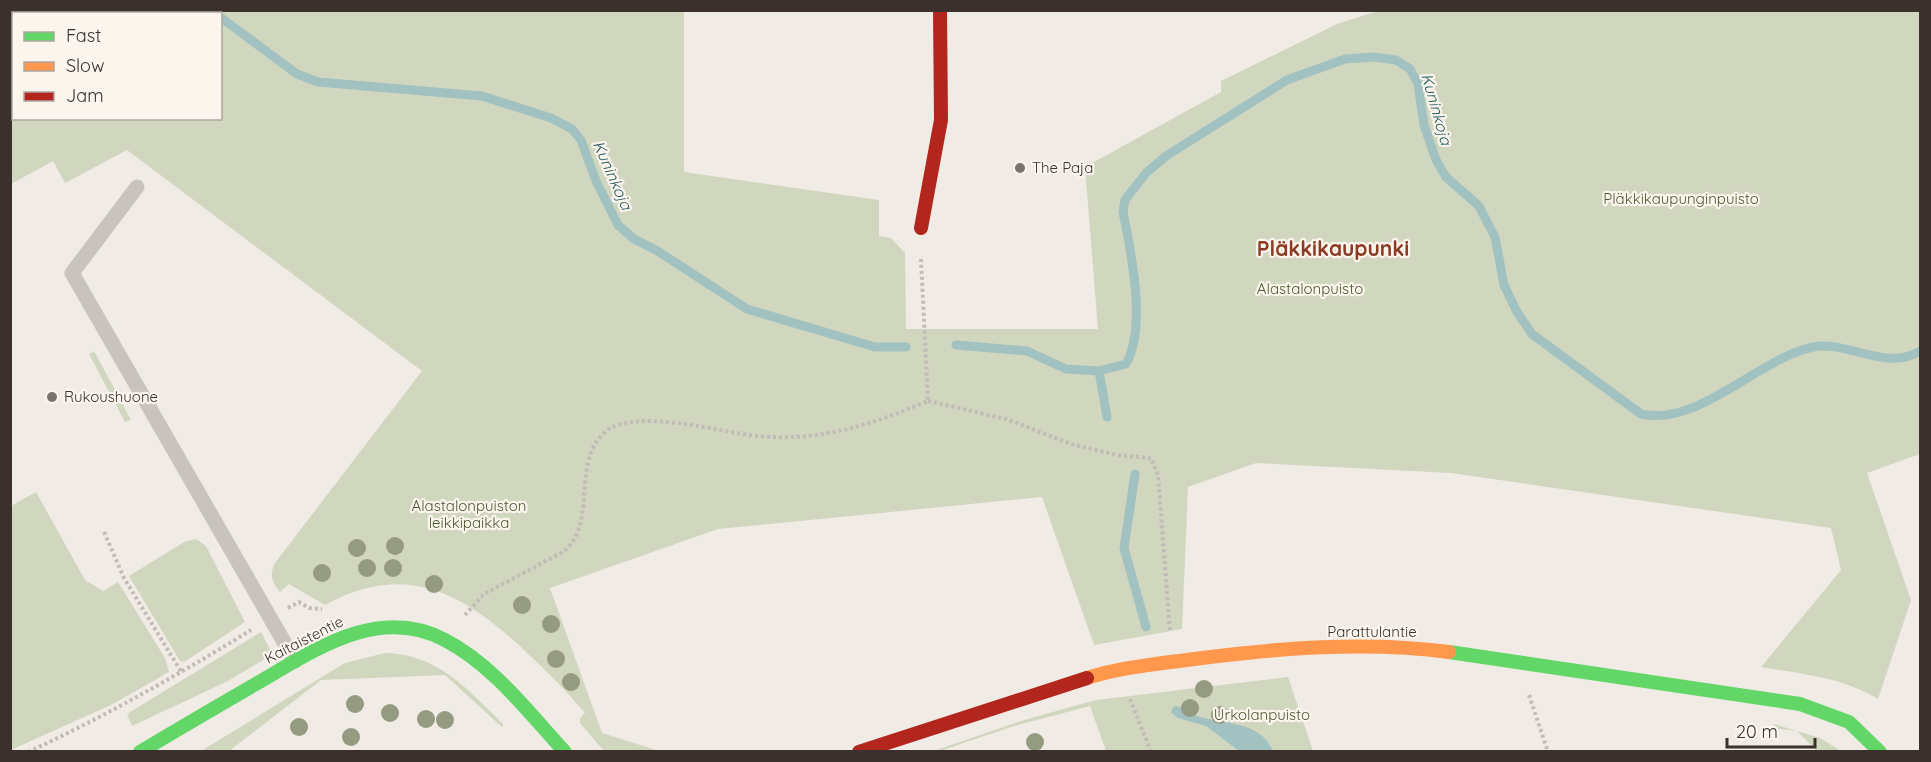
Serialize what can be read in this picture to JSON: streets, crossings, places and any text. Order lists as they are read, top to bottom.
{
  "streets": {
    "street": ["Parattulantie", "Kaitaistentie"]
  },
  "districts": ["Pläkkikaupunki"],
  "water": ["Kuninkoja"],
  "parks": [
    "Pläkkikaupunginpuisto",
    "Alastalonpuisto",
    "Alastalonpuiston leikkipaikka",
    "Urkolanpuisto"
  ],
  "places": ["The Paja", "Rukoushuone"],
  "legend": ["Fast", "Slow", "Jam"],
  "scale_bar": "20 m"
}
